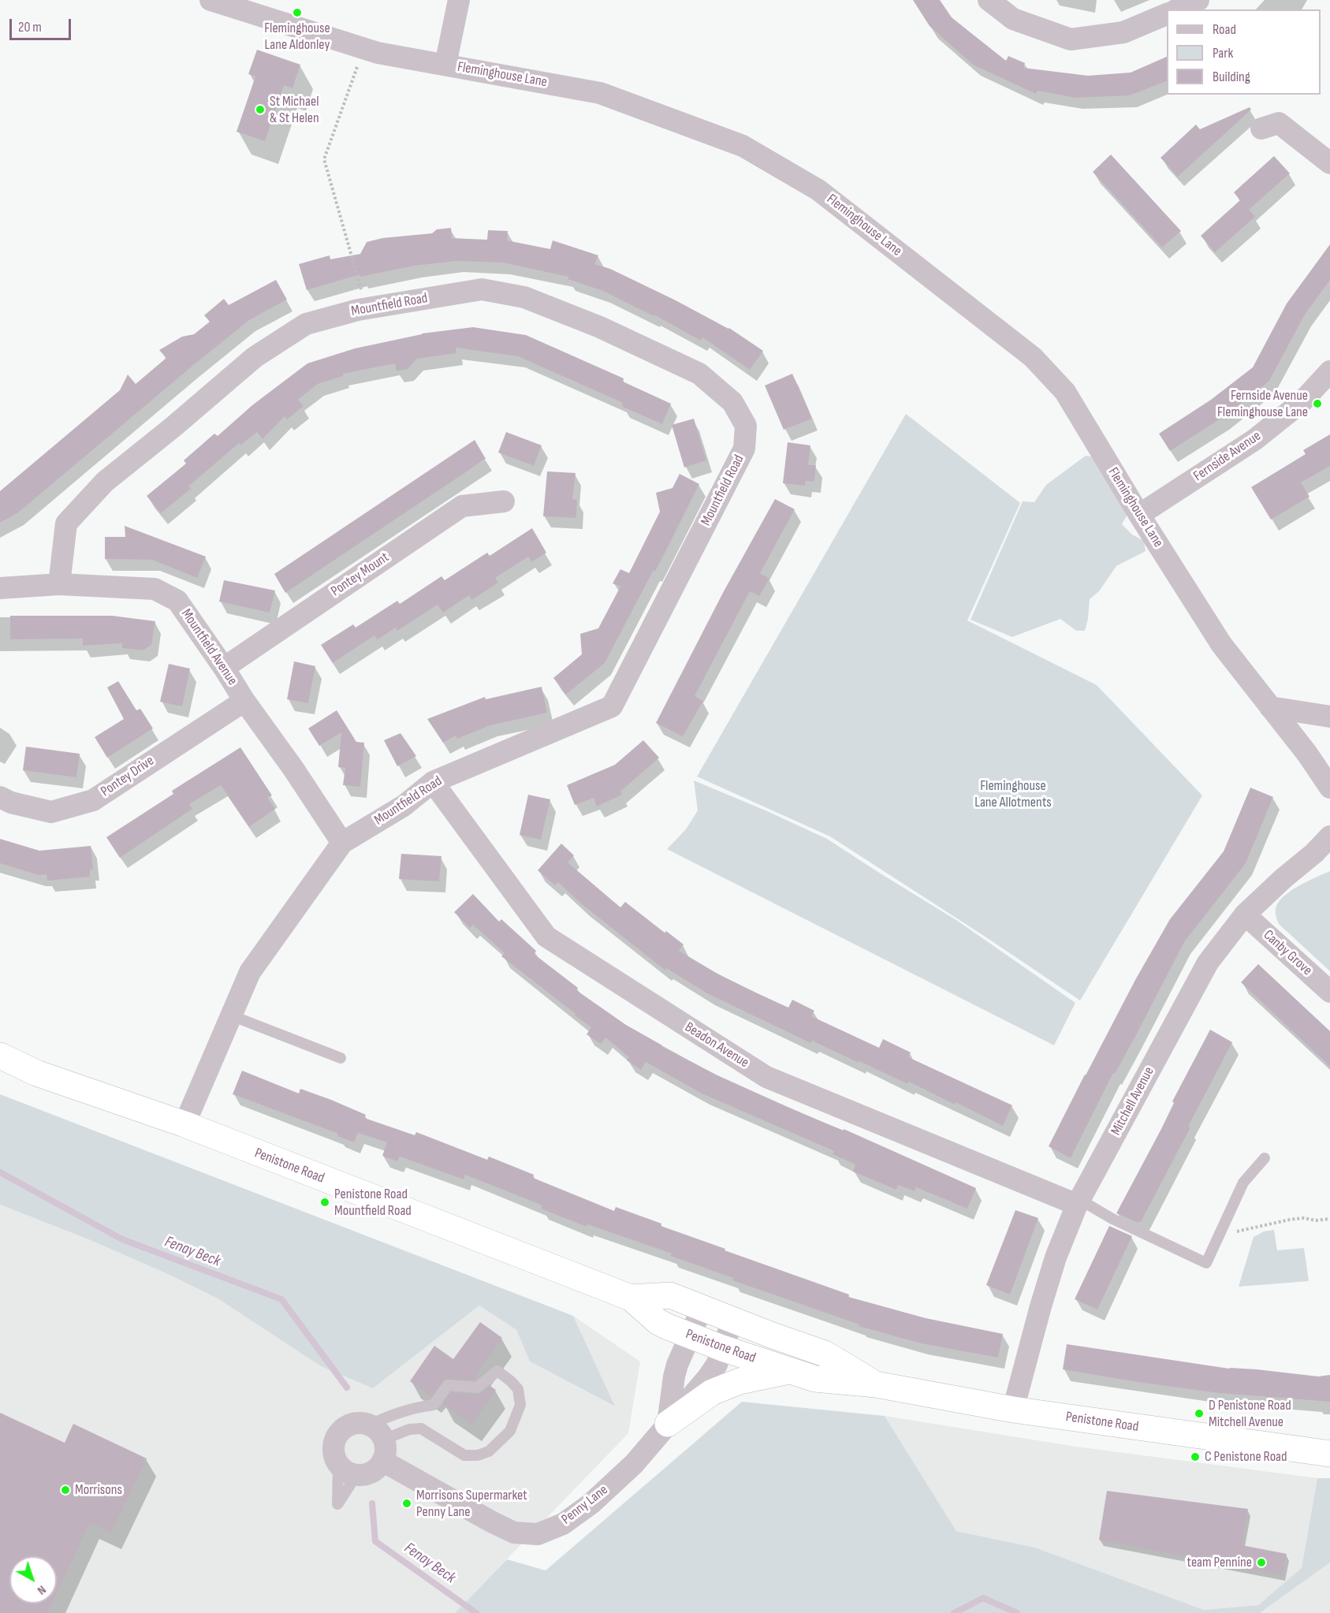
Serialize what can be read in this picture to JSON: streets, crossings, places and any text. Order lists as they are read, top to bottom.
{
  "streets": {
    "highway": ["Penistone Road"],
    "street": [
      "Fleminghouse Lane",
      "Mountfield Road",
      "Fernside Avenue",
      "Pontey Mount",
      "Mountfield Avenue",
      "Pontey Drive",
      "Canby Grove",
      "Beadon Avenue",
      "Mitchell Avenue",
      "Penny Lane"
    ]
  },
  "crossings": [
    ["Fleminghouse Lane", "Fernside Avenue"],
    ["Mountfield Road", "Mountfield Avenue"],
    ["Mountfield Road", "Beadon Avenue"],
    ["Mountfield Road", "Penistone Road"],
    ["Pontey Mount", "Mountfield Avenue"],
    ["Mountfield Avenue", "Pontey Drive"],
    ["Canby Grove", "Mitchell Avenue"],
    ["Beadon Avenue", "Mitchell Avenue"],
    ["Mitchell Avenue", "Penistone Road"],
    ["Penistone Road", "Penny Lane"]
  ],
  "water": ["Fenay Beck"],
  "parks": ["Fleminghouse Lane Allotments"],
  "places": [
    "Fleminghouse Lane Aldonley",
    "St Michael & St Helen",
    "Fernside Avenue Fleminghouse Lane",
    "Penistone Road Mountfield Road",
    "D Penistone Road Mitchell Avenue",
    "C Penistone Road",
    "Morrisons",
    "Morrisons Supermarket Penny Lane",
    "team Pennine"
  ],
  "legend": ["Road", "Park", "Building"],
  "scale_bar": "20 m",
  "north": "bottom right"
}
